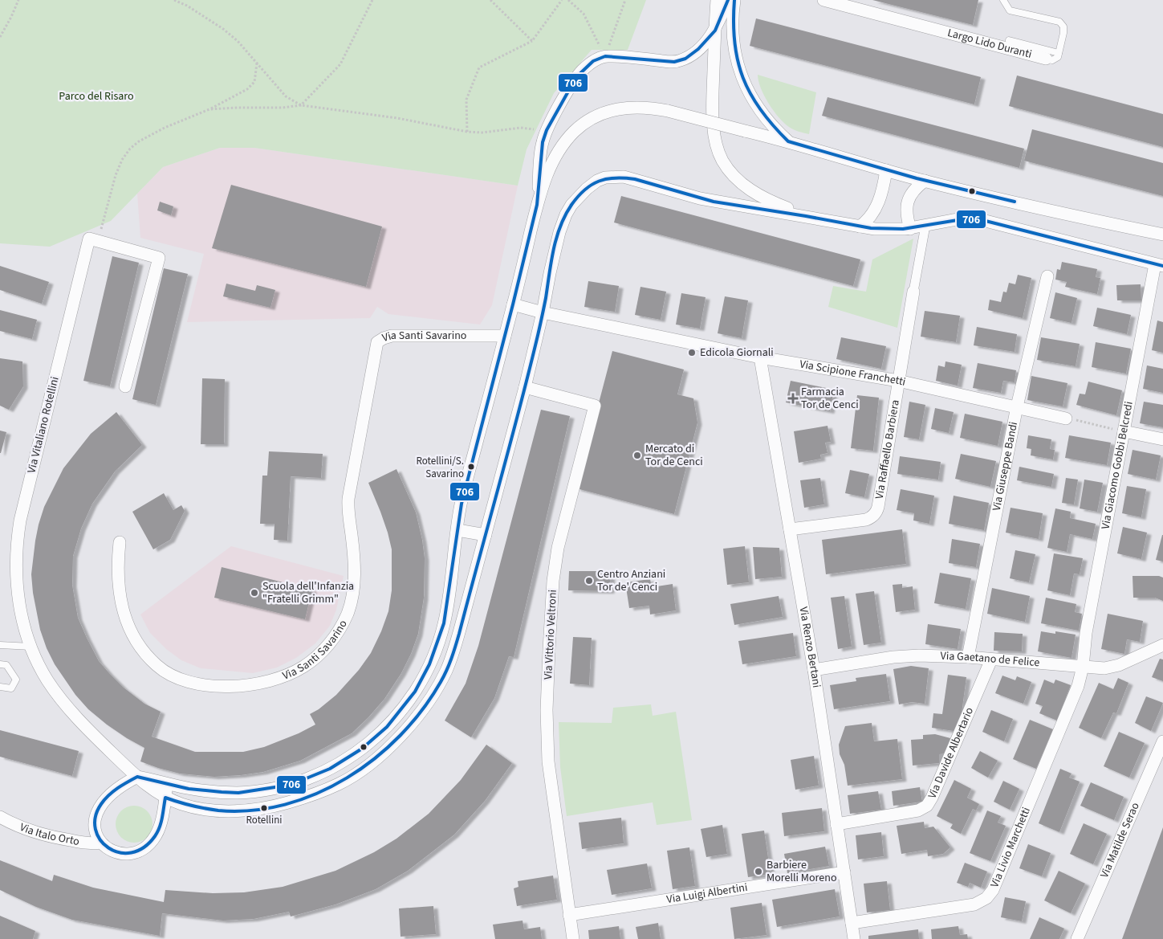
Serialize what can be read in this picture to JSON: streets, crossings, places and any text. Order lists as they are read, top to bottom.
{
  "streets": {
    "street": [
      "Largo Lido Duranti",
      "Via Santi Savarino",
      "Via Scipione Franchetti",
      "Via Vitaliano Rotellini",
      "Via Raffaello Barbiera",
      "Via Giuseppe Bandi",
      "Via Giacomo Gobbi Belcredi",
      "Via Vittorio Veltroni",
      "Via Renzo Bertani",
      "Via Gaetano de Felice",
      "Via Davide Albertario",
      "Via Italo Orto",
      "Via Matilde Serao",
      "Via Livio Marchetti",
      "Via Luigi Albertini"
    ]
  },
  "crossings": [
    ["Via Scipione Franchetti", "Via Vitaliano Rotellini"],
    ["Via Scipione Franchetti", "Via Raffaello Barbiera"],
    ["Via Scipione Franchetti", "Via Giuseppe Bandi"],
    ["Via Scipione Franchetti", "Via Renzo Bertani"],
    ["Via Vitaliano Rotellini", "Via Vittorio Veltroni"],
    ["Via Vitaliano Rotellini", "Via Italo Orto"],
    ["Via Raffaello Barbiera", "Via Renzo Bertani"],
    ["Via Giuseppe Bandi", "Via Gaetano de Felice"],
    ["Via Giacomo Gobbi Belcredi", "Via Gaetano de Felice"],
    ["Via Giacomo Gobbi Belcredi", "Via Livio Marchetti"],
    ["Via Vittorio Veltroni", "Via Luigi Albertini"],
    ["Via Renzo Bertani", "Via Gaetano de Felice"],
    ["Via Renzo Bertani", "Via Davide Albertario"],
    ["Via Renzo Bertani", "Via Livio Marchetti"],
    ["Via Renzo Bertani", "Via Luigi Albertini"],
    ["Via Gaetano de Felice", "Via Davide Albertario"],
    ["Via Gaetano de Felice", "Via Livio Marchetti"]
  ],
  "parks": ["Parco del Risaro"],
  "places": {
    "other": [
      "Edicola Giornali",
      "Mercato di Tor de Cenci",
      "Rotellini/S. Savarino",
      "Centro Anziani Tor de' Cenci",
      "Scuola dell'Infanzia \"Fratelli Grimm\"",
      "Rotellini",
      "Barbiere Morelli Moreno"
    ],
    "health": ["Farmacia Tor de Cenci"]
  },
  "lines": ["transit line 706"]
}
